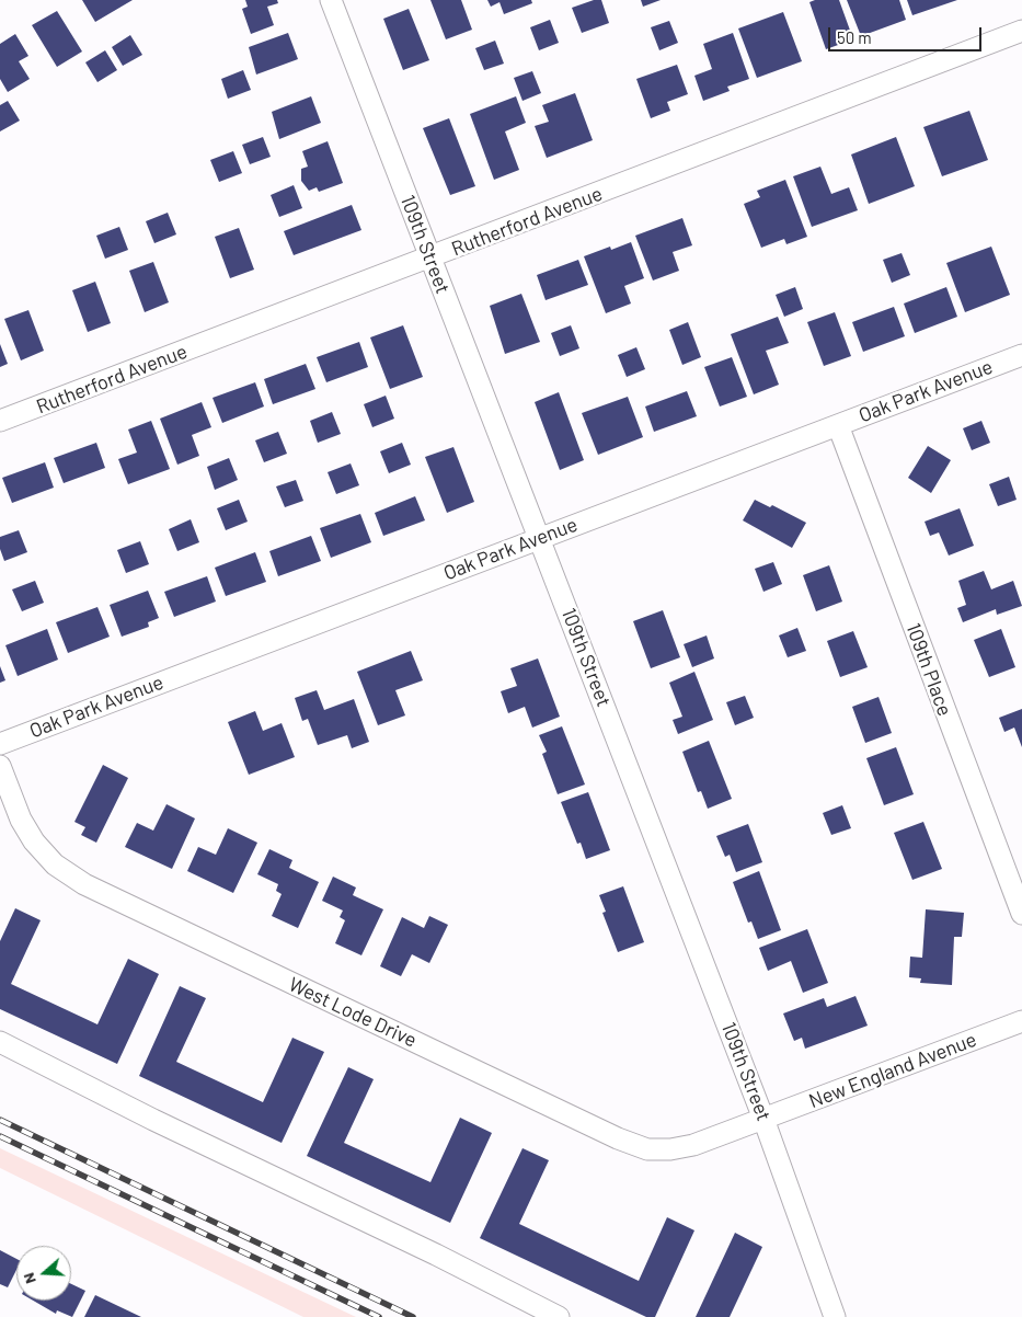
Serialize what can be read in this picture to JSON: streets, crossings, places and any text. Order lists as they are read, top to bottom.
{
  "streets": {
    "street": [
      "Rutherford Avenue",
      "109th Street",
      "Oak Park Avenue",
      "109th Place",
      "West Lode Drive",
      "New England Avenue"
    ]
  },
  "crossings": [
    ["Rutherford Avenue", "109th Street"],
    ["109th Street", "Oak Park Avenue"],
    ["109th Street", "West Lode Drive"],
    ["109th Street", "New England Avenue"],
    ["Oak Park Avenue", "109th Place"],
    ["West Lode Drive", "New England Avenue"]
  ],
  "scale_bar": "50 m",
  "north": "left"
}
